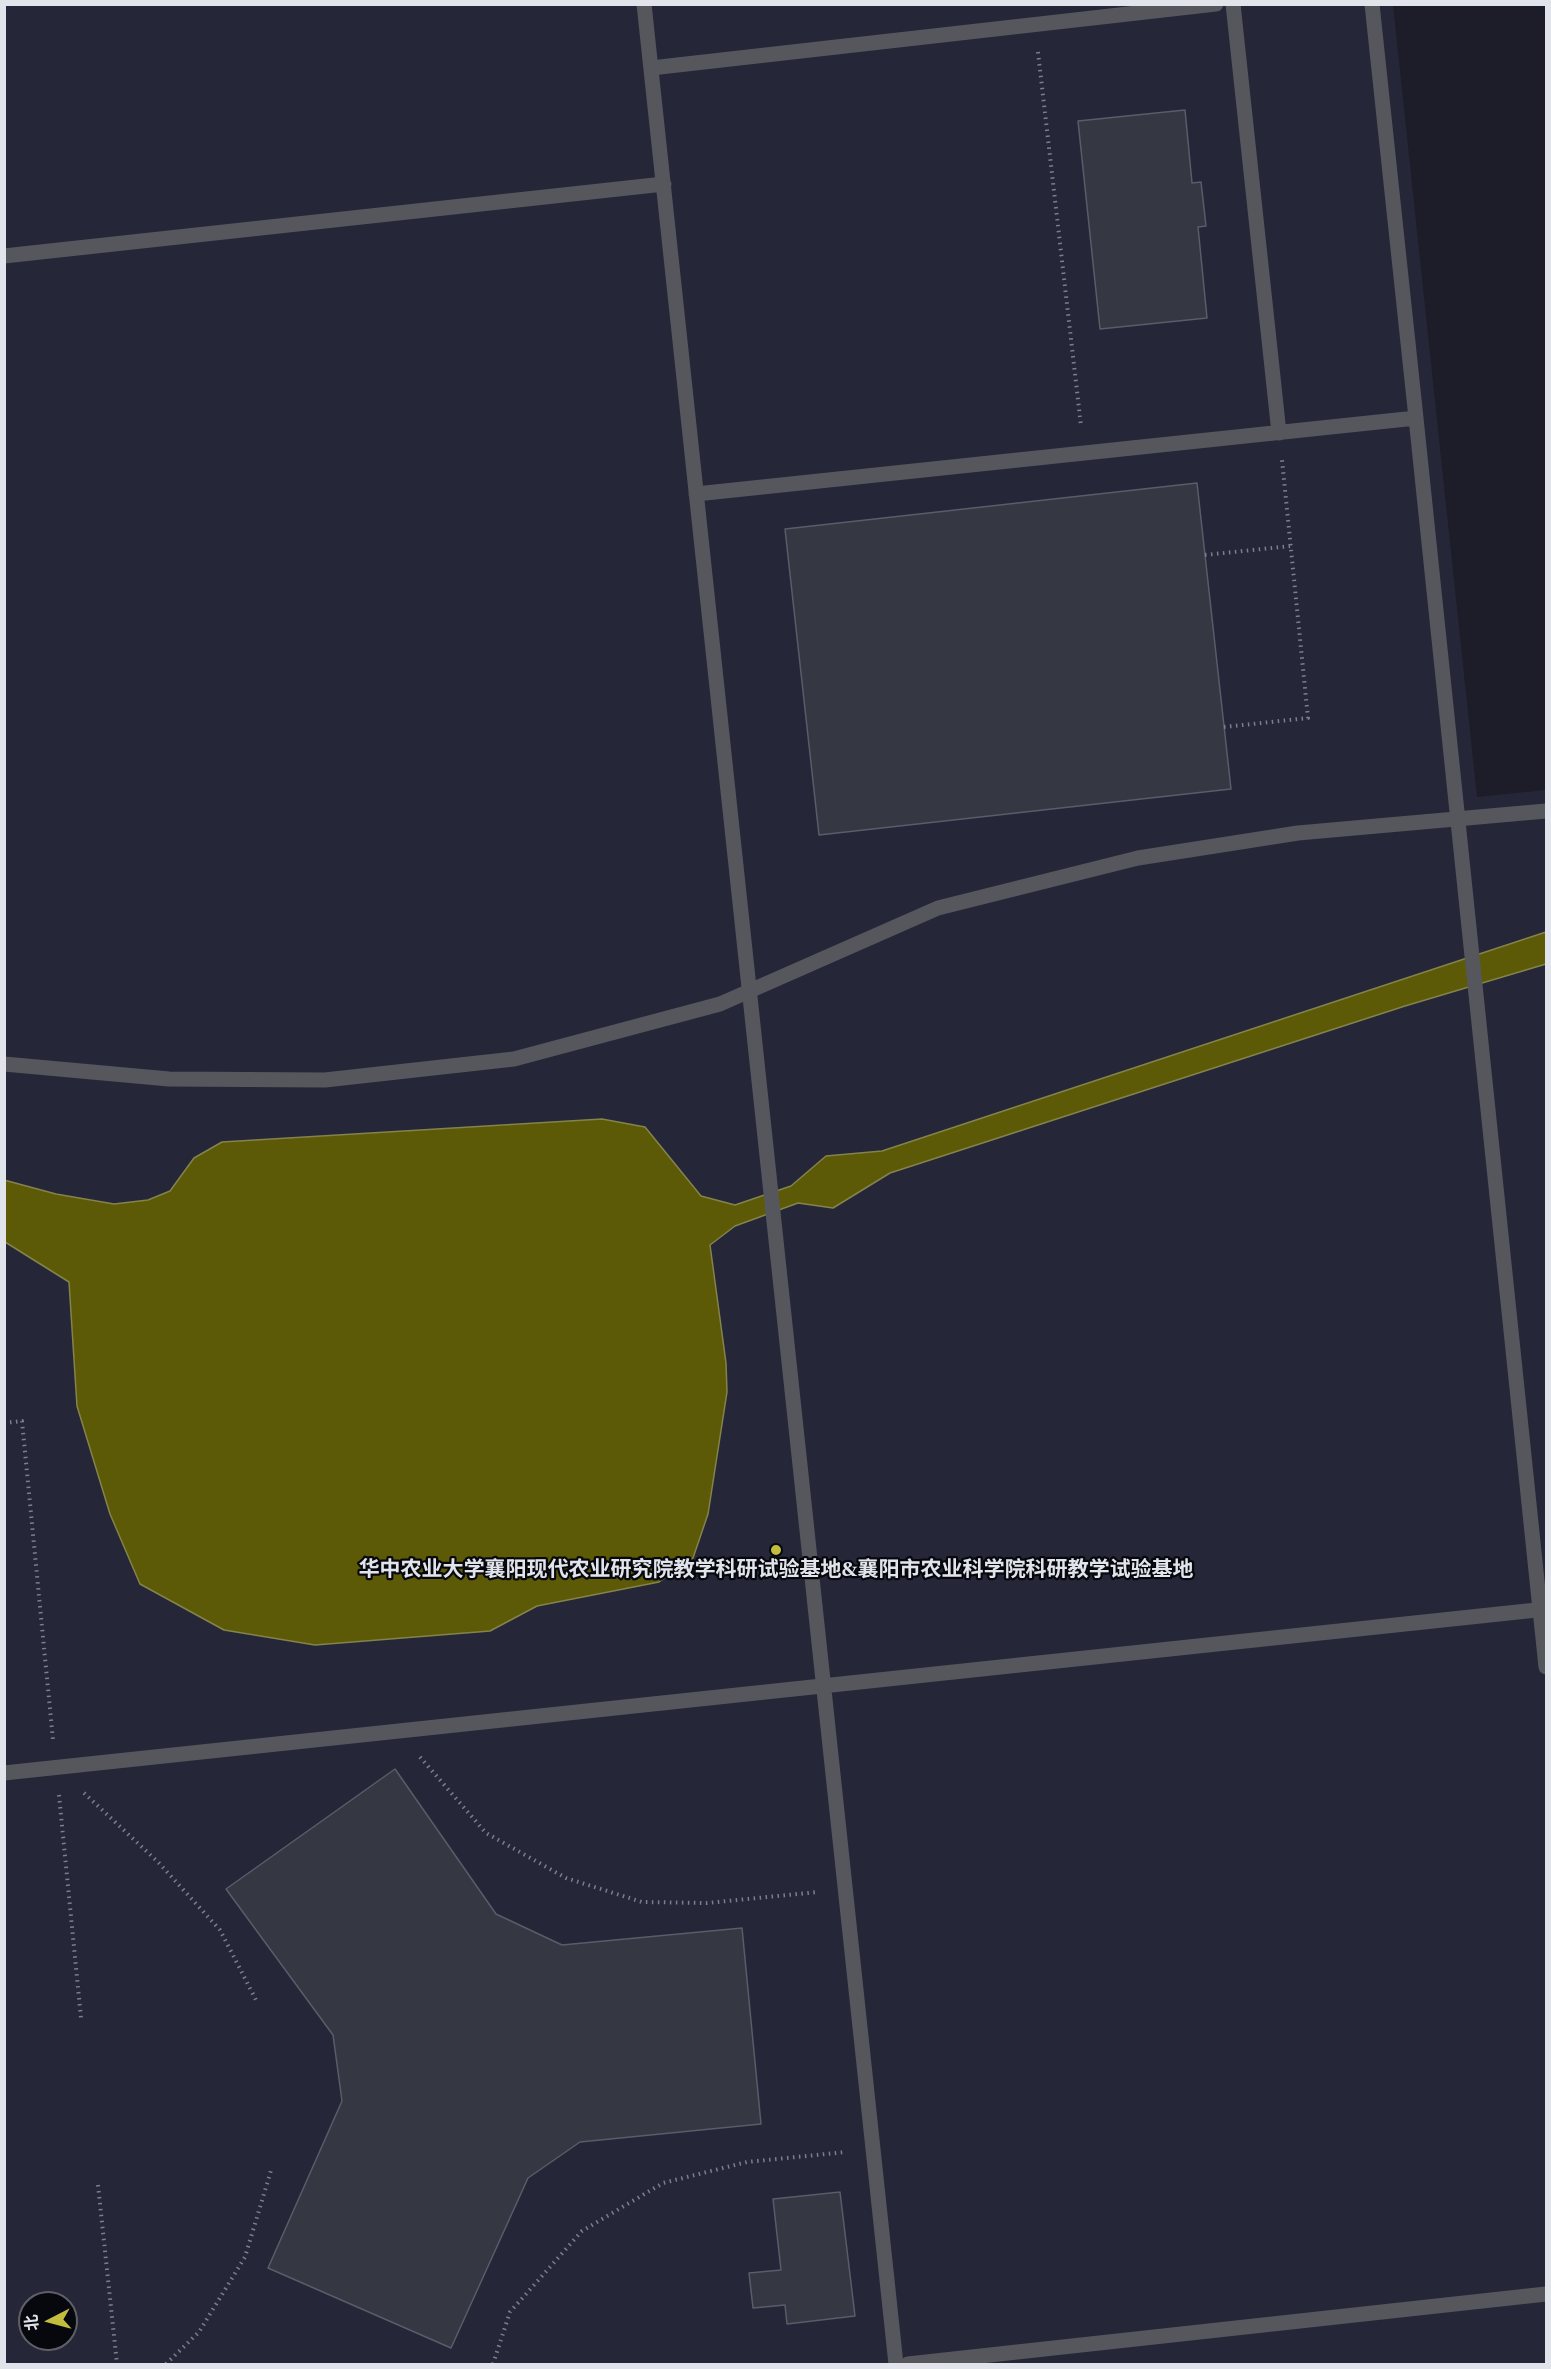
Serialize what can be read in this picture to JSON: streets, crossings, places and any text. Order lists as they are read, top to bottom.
{
  "places": ["华中农业大学襄阳现代农业研究院教学科研试验基地&襄阳市农业科学院科研教学试验基地"],
  "north": "left"
}
